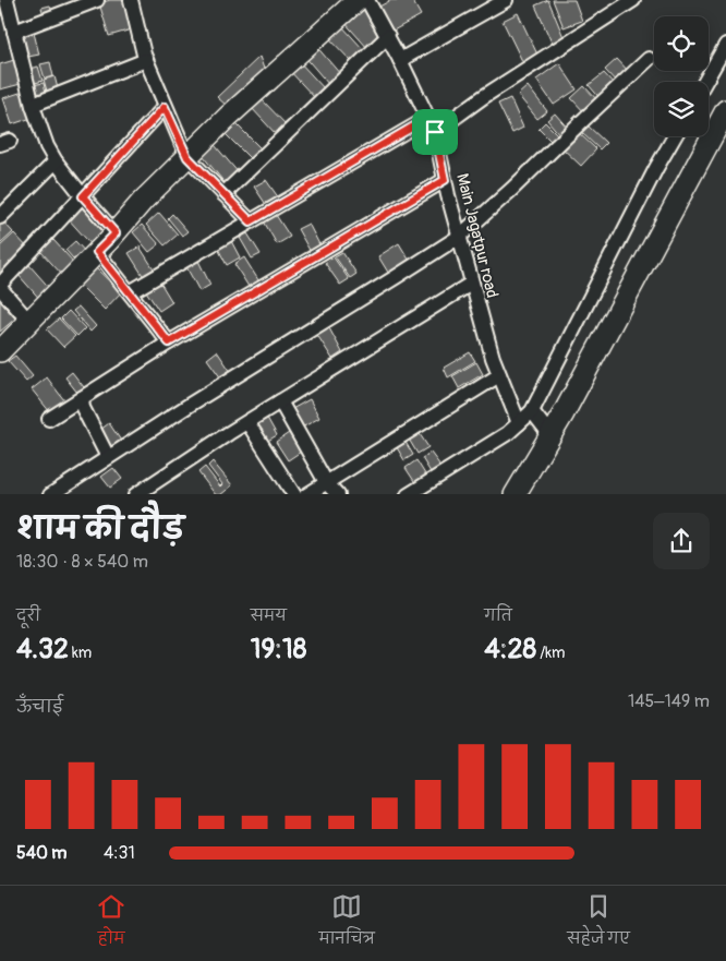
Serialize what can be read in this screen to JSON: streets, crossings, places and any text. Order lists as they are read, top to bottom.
{
  "streets": {
    "street": ["Main Jagatpur road"]
  },
  "page": {
    "heading": ["शाम की दौड़", "18:30 · 8 × 540 m"],
    "stats": [
      ["दूरी", "4.32 km"],
      ["समय", "19:18"],
      ["गति", "4:28 /km"]
    ],
    "chart": ["ऊँचाई", "145–149 m"],
    "list": [
      {
        "name": "540 m",
        "note": "4:31"
      }
    ],
    "tabs": ["होम", "मानचित्र", "सहेजे गए"]
  }
}
